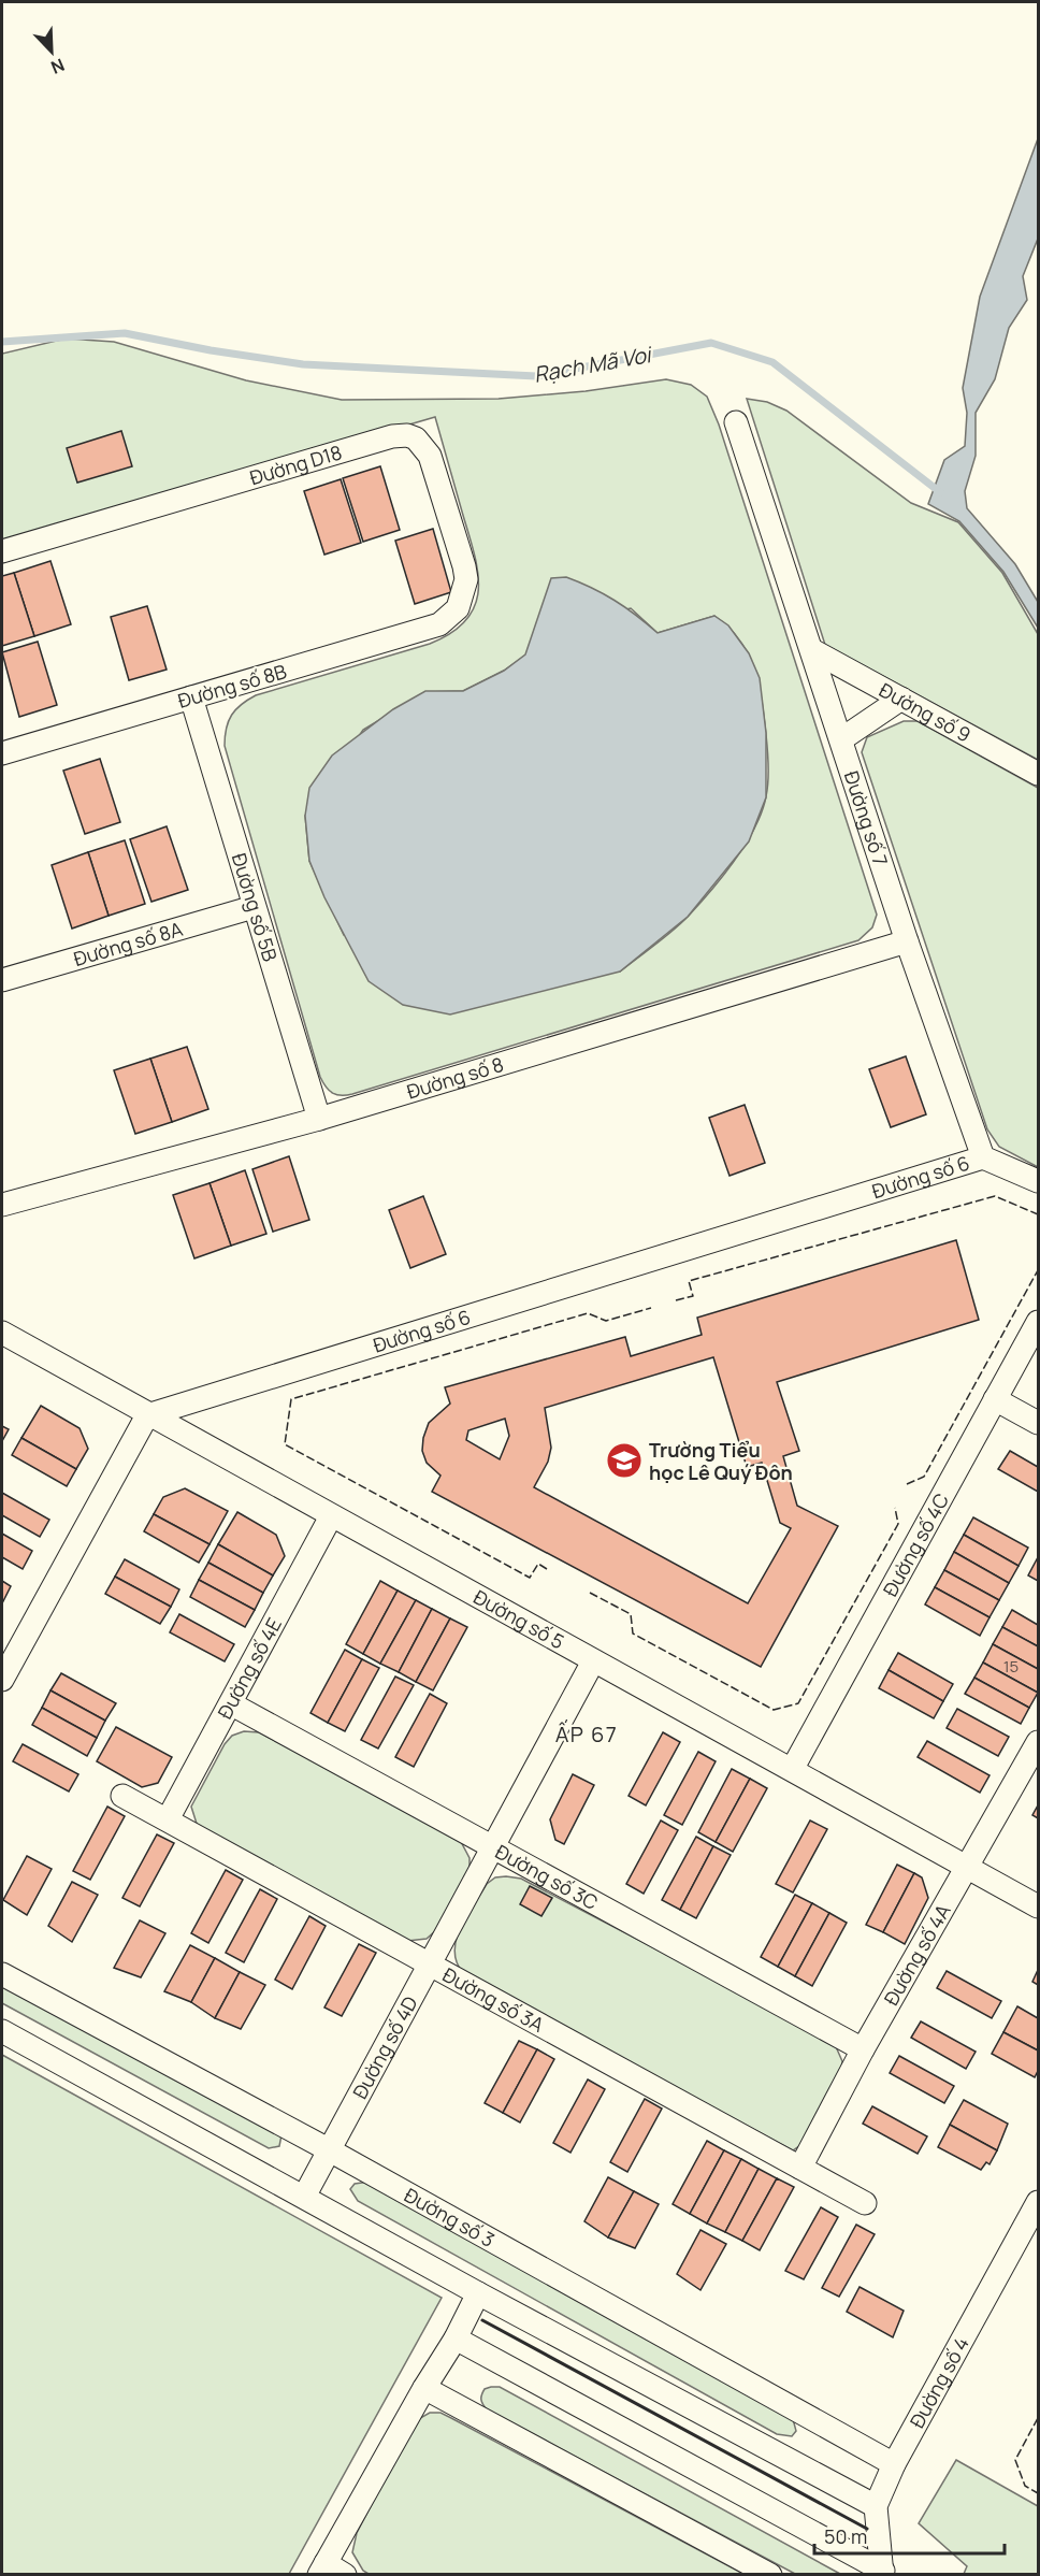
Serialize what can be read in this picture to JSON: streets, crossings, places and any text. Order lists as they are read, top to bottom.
{
  "streets": {
    "street": [
      "Đường D18",
      "Đường số 8B",
      "Đường số 9",
      "Đường số 7",
      "Đường số 5B",
      "Đường số 8A",
      "Đường số 8",
      "Đường số 6",
      "Đường số 4C",
      "Đường số 5",
      "Đường số 4E",
      "Đường số 3C",
      "Đường số 4A",
      "Đường số 3A",
      "Đường số 4D",
      "Đường số 3",
      "Đường số 4"
    ]
  },
  "crossings": [
    ["Đường D18", "Đường số 8B"],
    ["Đường số 8B", "Đường số 5B"],
    ["Đường số 9", "Đường số 7"],
    ["Đường số 7", "Đường số 8"],
    ["Đường số 7", "Đường số 6"],
    ["Đường số 5B", "Đường số 8A"],
    ["Đường số 5B", "Đường số 8"],
    ["Đường số 6", "Đường số 5"],
    ["Đường số 4C", "Đường số 5"],
    ["Đường số 5", "Đường số 4E"],
    ["Đường số 5", "Đường số 4A"],
    ["Đường số 5", "Đường số 4D"],
    ["Đường số 4E", "Đường số 3C"],
    ["Đường số 4E", "Đường số 3A"],
    ["Đường số 3C", "Đường số 4A"],
    ["Đường số 3C", "Đường số 4D"],
    ["Đường số 4A", "Đường số 3A"],
    ["Đường số 3A", "Đường số 4D"],
    ["Đường số 4D", "Đường số 3"],
    ["Đường số 3", "Đường số 4"]
  ],
  "districts": ["ẤP 67"],
  "water": ["Rạch Mã Voi"],
  "places": {
    "school or university": ["Trường Tiểu học Lê Quý Đôn"]
  },
  "house_numbers": ["15"],
  "scale_bar": "50 m",
  "north": "bottom right"
}
